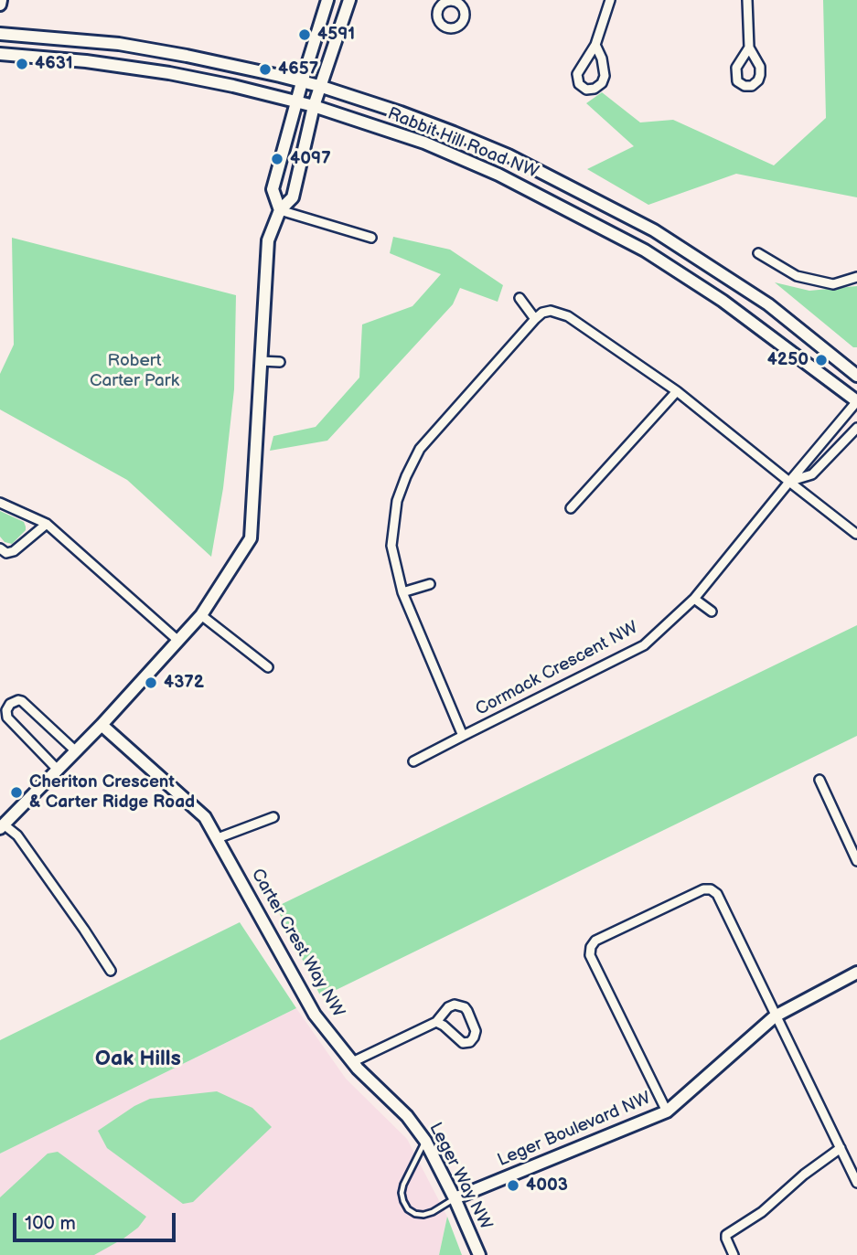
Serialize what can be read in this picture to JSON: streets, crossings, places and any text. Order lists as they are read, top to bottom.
{
  "streets": {
    "street": [
      "Rabbit Hill Road NW",
      "Cormack Crescent NW",
      "Carter Crest Way NW",
      "Leger Boulevard NW",
      "Leger Way NW"
    ]
  },
  "crossings": [
    ["Rabbit Hill Road NW", "Cormack Crescent NW"],
    ["Carter Crest Way NW", "Leger Way NW"],
    ["Leger Boulevard NW", "Leger Way NW"]
  ],
  "districts": ["Oak Hills"],
  "parks": ["Robert Carter Park"],
  "places": [
    "4591",
    "4631",
    "4657",
    "4097",
    "4250",
    "4372",
    "Cheriton Crescent & Carter Ridge Road",
    "4003"
  ],
  "scale_bar": "100 m"
}
